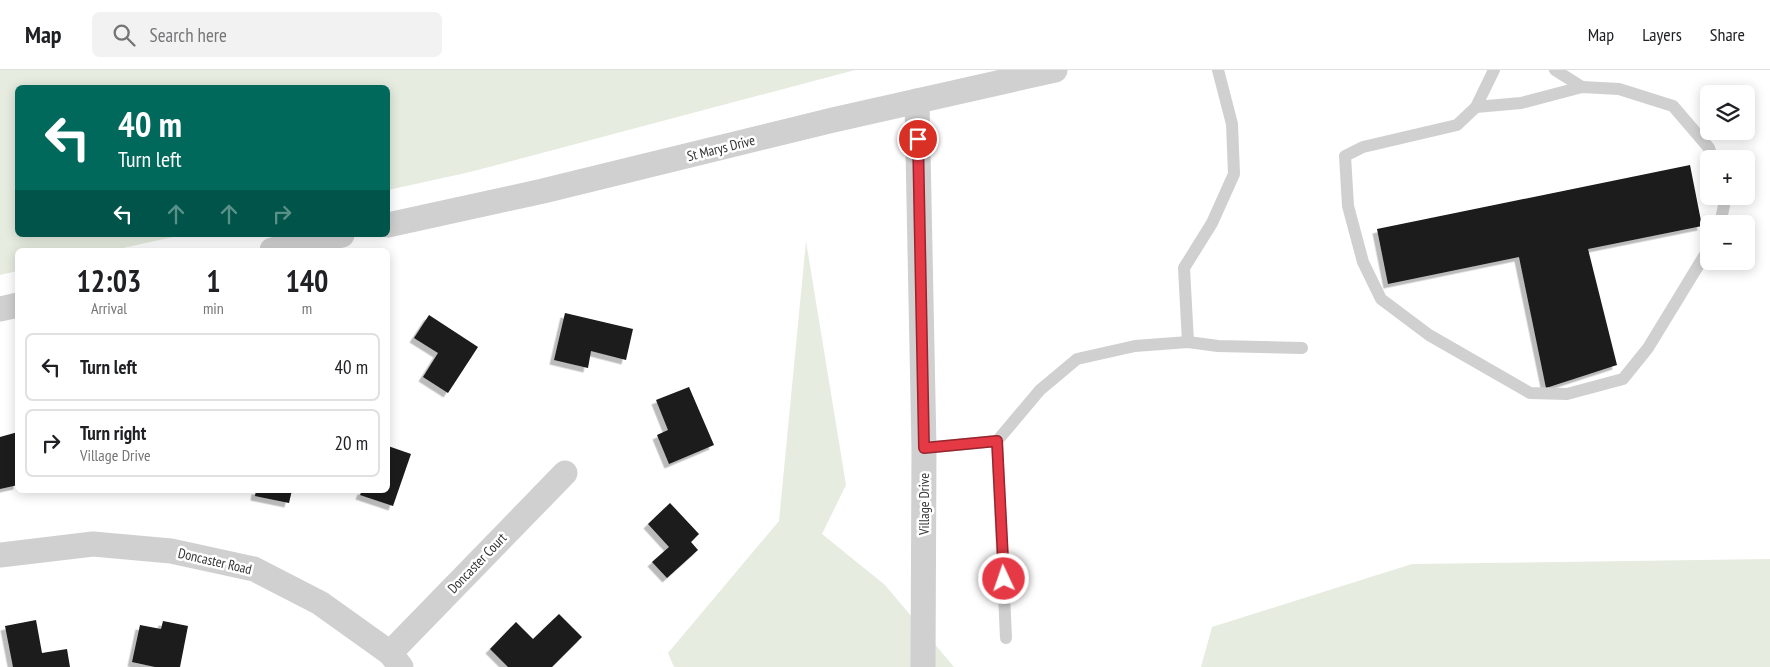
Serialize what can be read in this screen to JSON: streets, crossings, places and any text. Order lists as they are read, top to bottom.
{
  "streets": {
    "street": [
      "St Marys Drive",
      "Village Drive",
      "Doncaster Road",
      "Doncaster Court"
    ]
  },
  "crossings": [
    ["St Marys Drive", "Village Drive"],
    ["Doncaster Road", "Doncaster Court"]
  ],
  "page": {
    "header": "Map",
    "search": "Search here",
    "nav": ["Map", "Layers", "Share"],
    "map_buttons": ["+", "−"],
    "turn": ["40 m", "Turn left"],
    "eta": [
      "12:03",
      "Arrival",
      "1",
      "min",
      "140",
      "m"
    ],
    "list": [
      {
        "name": "Turn left",
        "value": "40 m"
      },
      {
        "name": "Turn right",
        "note": "Village Drive",
        "value": "20 m"
      }
    ]
  }
}
